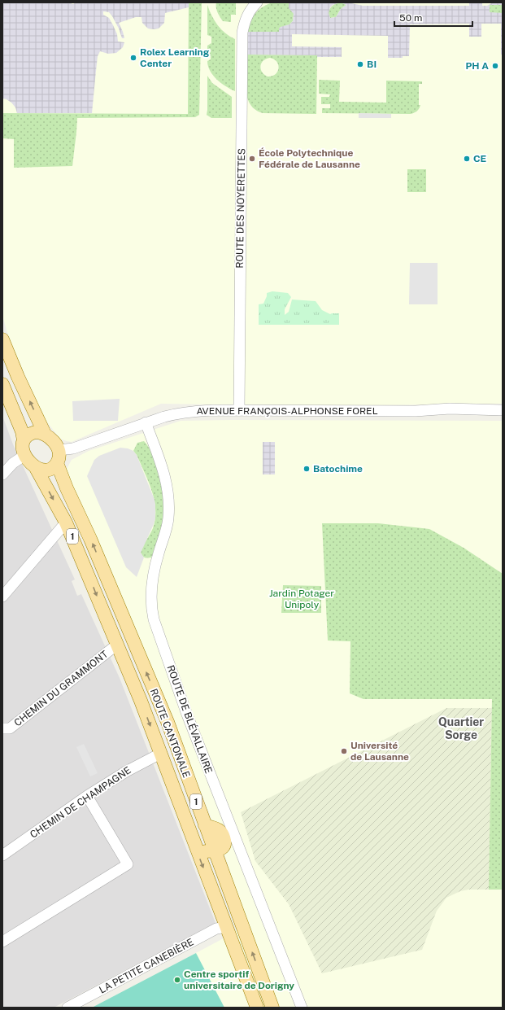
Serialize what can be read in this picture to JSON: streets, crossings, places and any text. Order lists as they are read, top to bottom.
{
  "streets": {
    "main road": ["1", "ROUTE CANTONALE"],
    "street": [
      "ROUTE DES NOYERETTES",
      "AVENUE FRANÇOIS-ALPHONSE FOREL",
      "CHEMIN DU GRAMMONT",
      "ROUTE DE BLÉVALLAIRE",
      "CHEMIN DE CHAMPAGNE",
      "LA PETITE CANEBIÈRE"
    ]
  },
  "crossings": [
    ["ROUTE DES NOYERETTES", "AVENUE FRANÇOIS-ALPHONSE FOREL"],
    ["AVENUE FRANÇOIS-ALPHONSE FOREL", "ROUTE DE BLÉVALLAIRE"],
    ["AVENUE FRANÇOIS-ALPHONSE FOREL", "ROUTE CANTONALE"],
    ["CHEMIN DU GRAMMONT", "ROUTE CANTONALE"],
    ["ROUTE CANTONALE", "CHEMIN DE CHAMPAGNE"],
    ["ROUTE CANTONALE", "LA PETITE CANEBIÈRE"]
  ],
  "districts": ["Quartier Sorge"],
  "parks": ["Jardin Potager Unipoly"],
  "places": [
    "Rolex Learning Center",
    "BI",
    "PH A",
    "École Polytechnique Fédérale de Lausanne",
    "CE",
    "Batochime",
    "Université de Lausanne",
    "Centre sportif universitaire de Dorigny"
  ],
  "scale_bar": "50 m"
}
